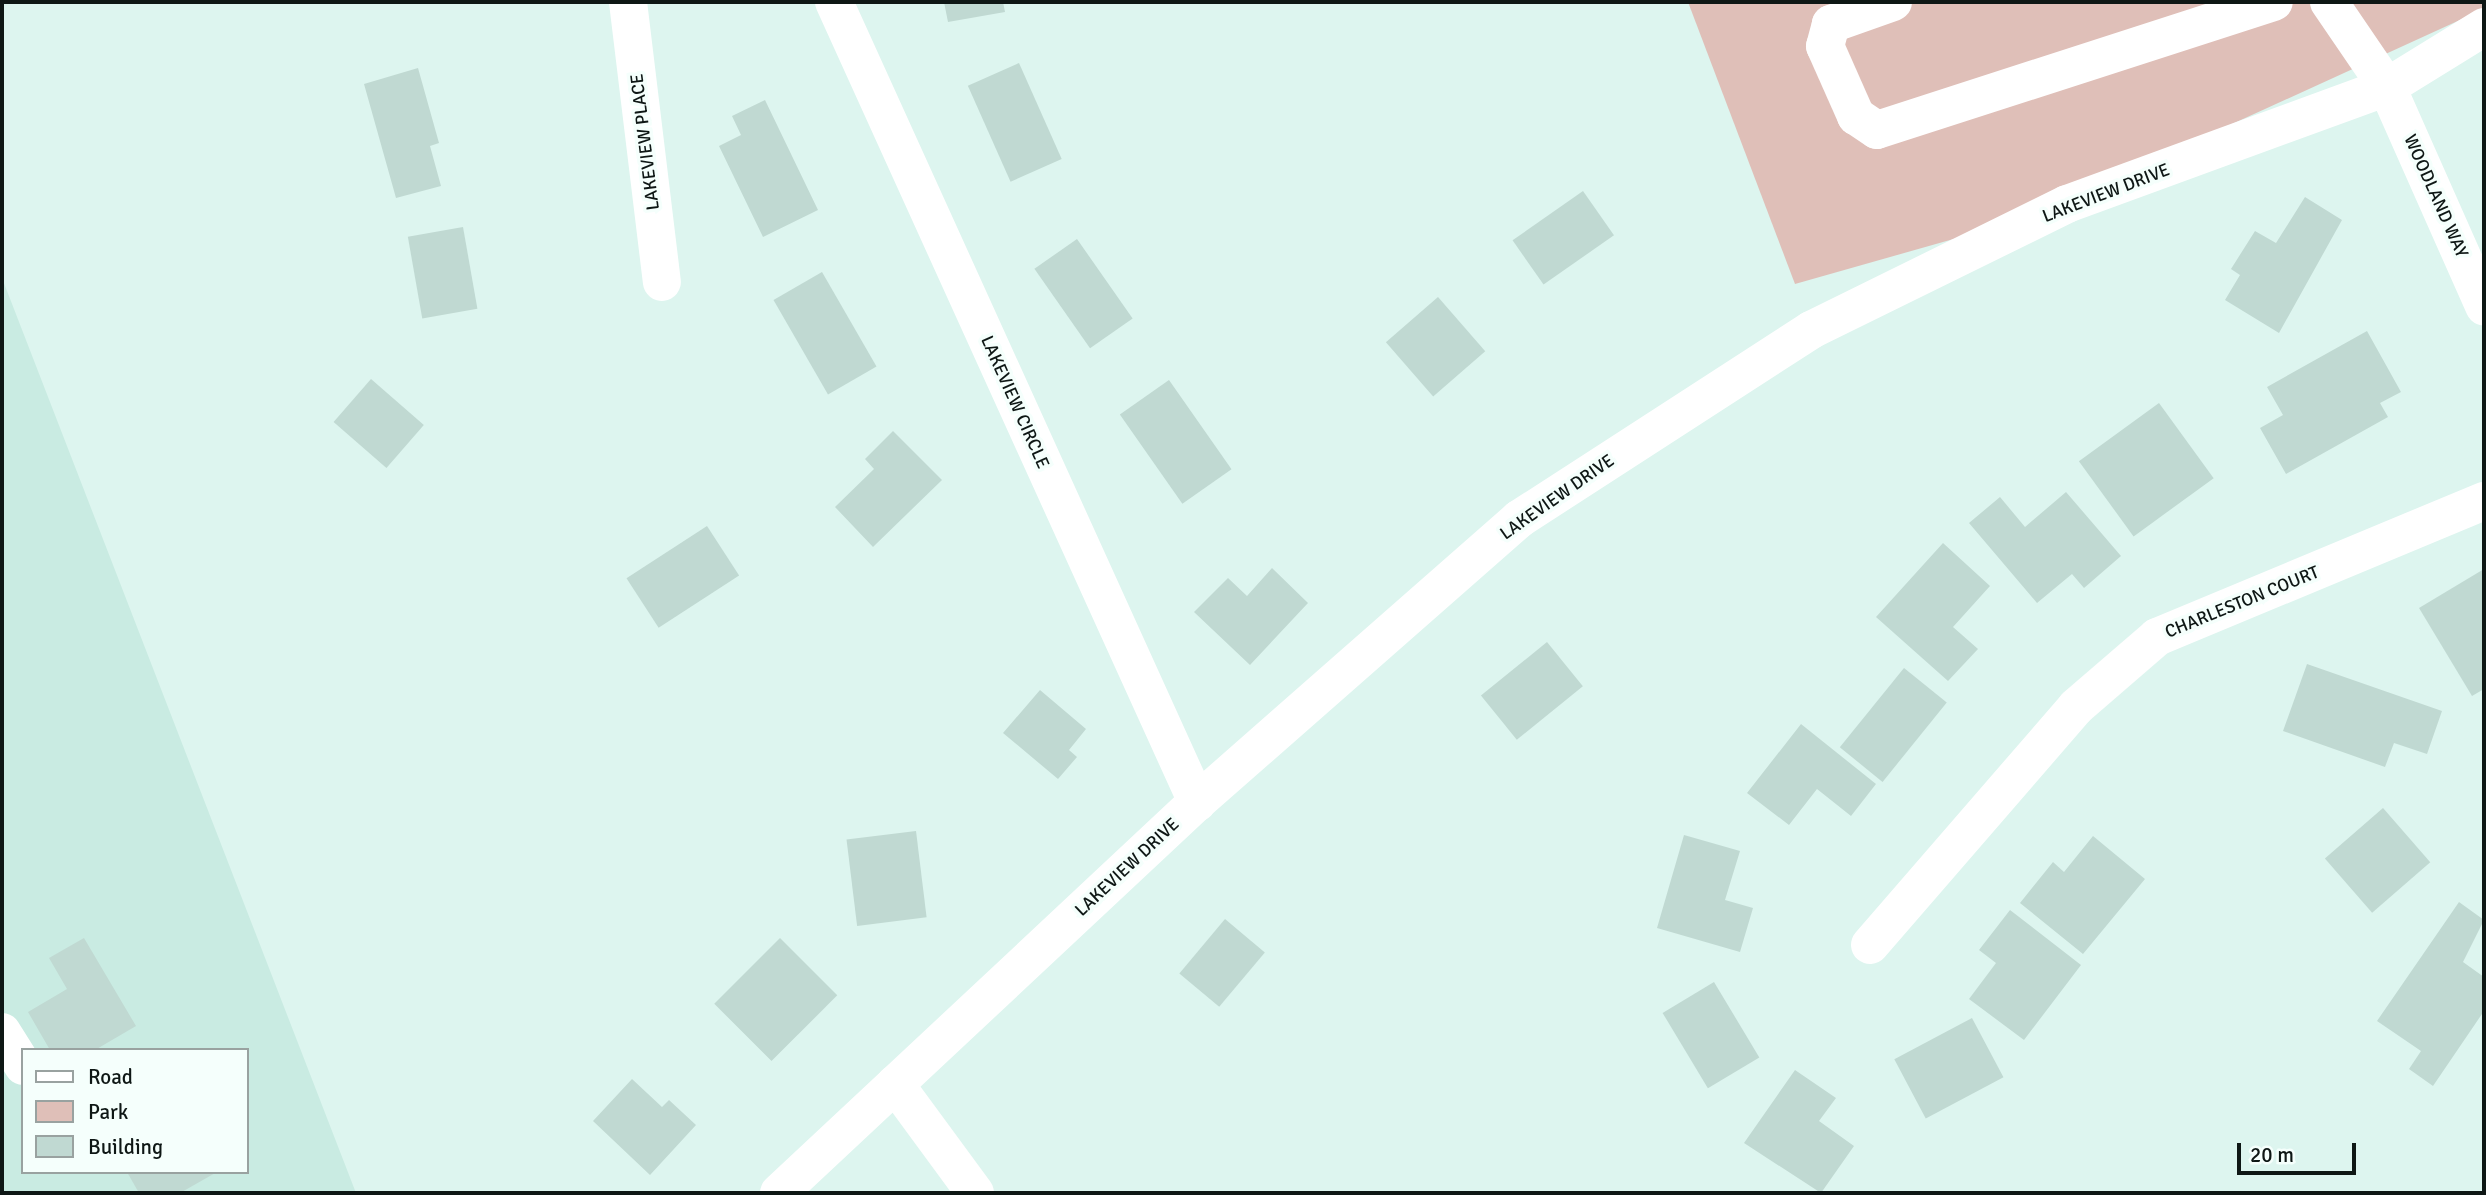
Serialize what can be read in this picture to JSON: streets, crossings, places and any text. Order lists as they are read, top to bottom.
{
  "streets": {
    "street": [
      "LAKEVIEW PLACE",
      "LAKEVIEW DRIVE",
      "WOODLAND WAY",
      "LAKEVIEW CIRCLE",
      "CHARLESTON COURT"
    ]
  },
  "crossings": [
    ["LAKEVIEW DRIVE", "WOODLAND WAY"],
    ["LAKEVIEW DRIVE", "LAKEVIEW CIRCLE"]
  ],
  "legend": ["Road", "Park", "Building"],
  "scale_bar": "20 m"
}
